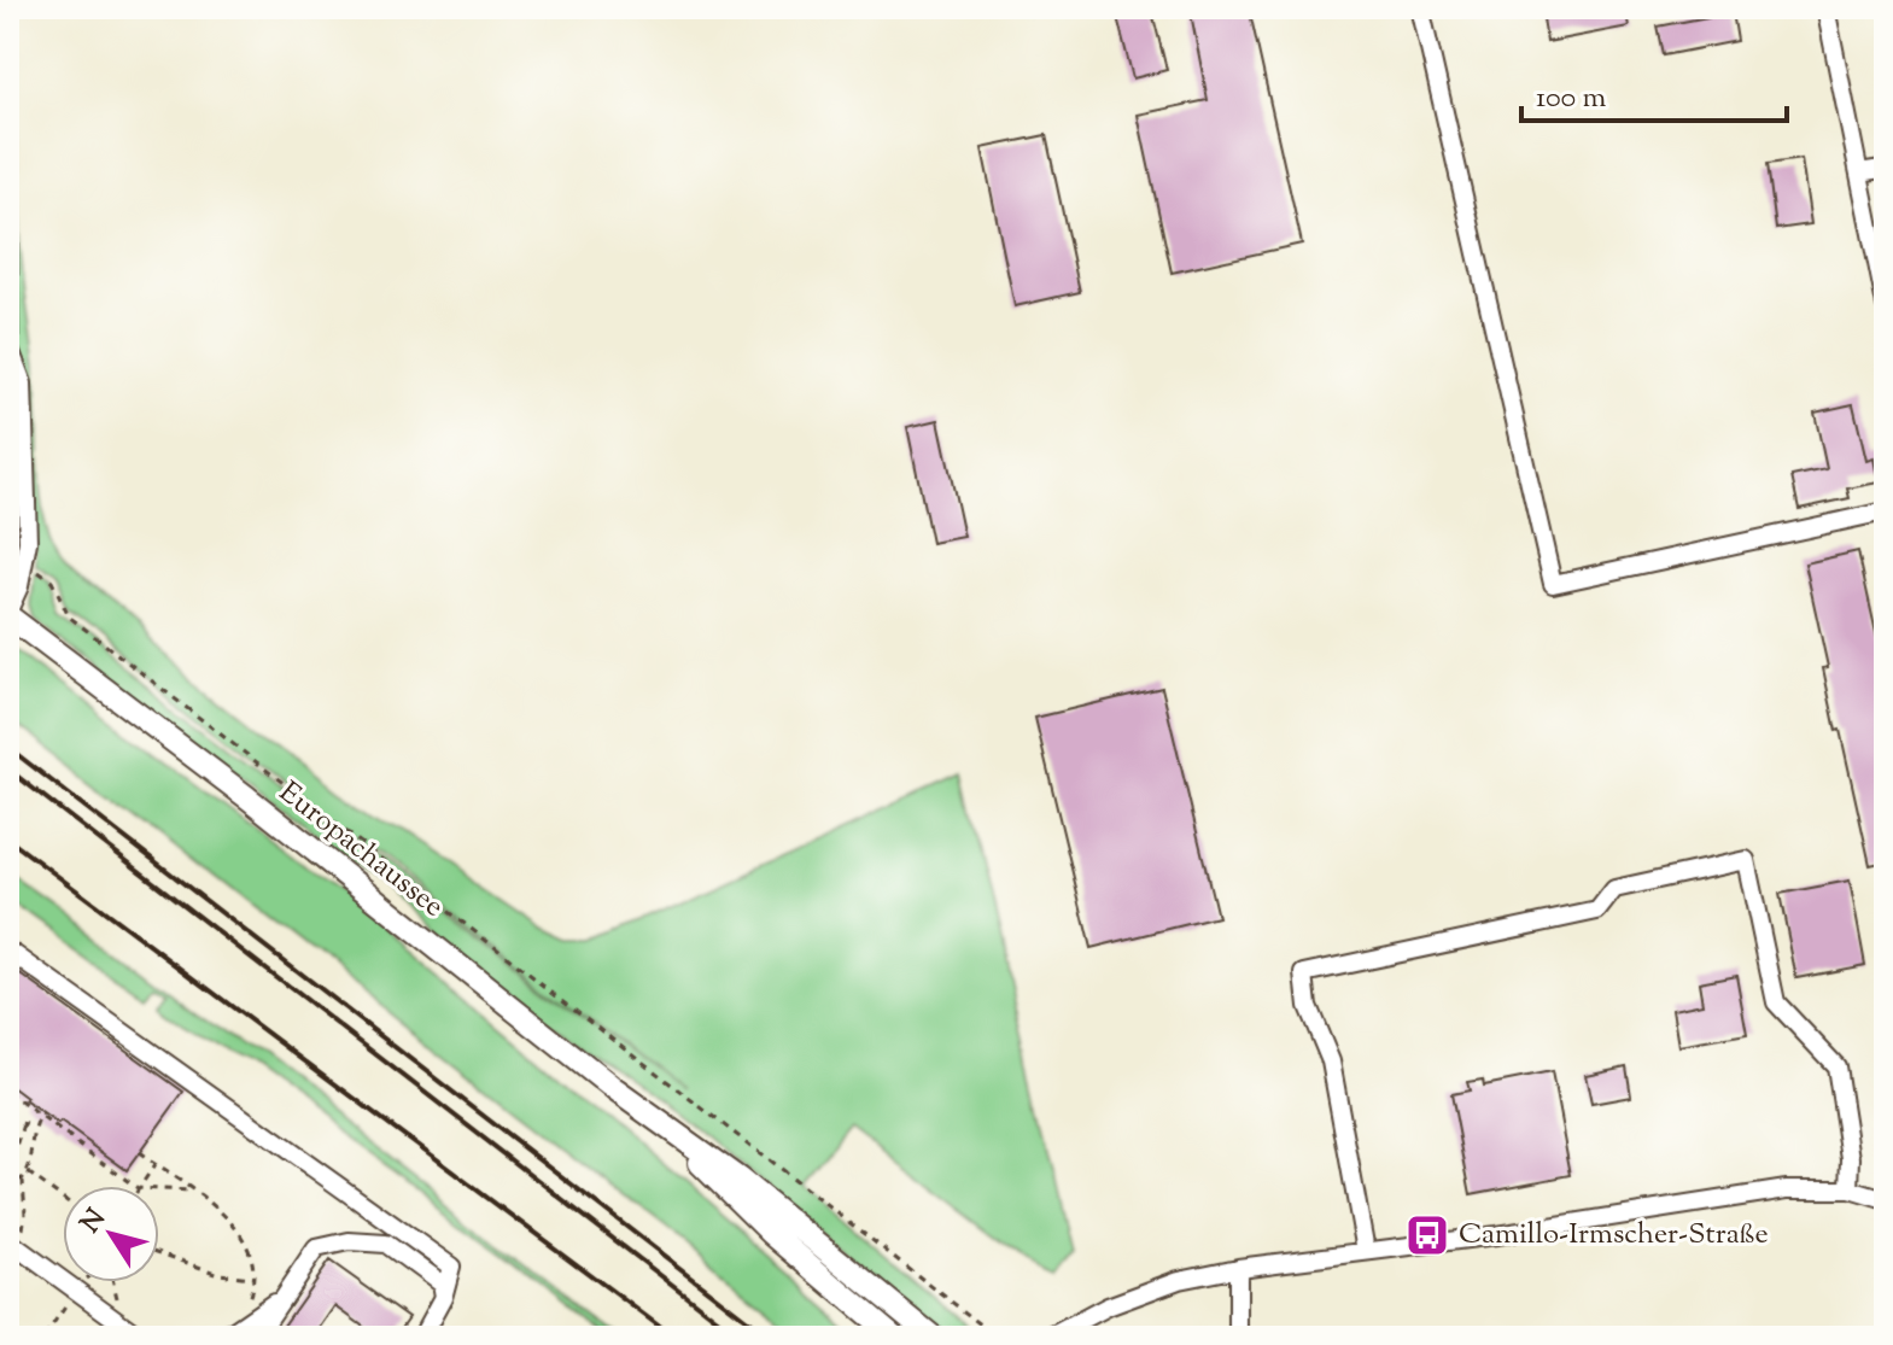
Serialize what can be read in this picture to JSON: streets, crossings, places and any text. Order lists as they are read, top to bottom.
{
  "streets": {
    "main road": ["Europachaussee"]
  },
  "places": {
    "bus stop": ["Camillo-Irmscher-Straße"]
  },
  "scale_bar": "100 m",
  "north": "top left"
}
